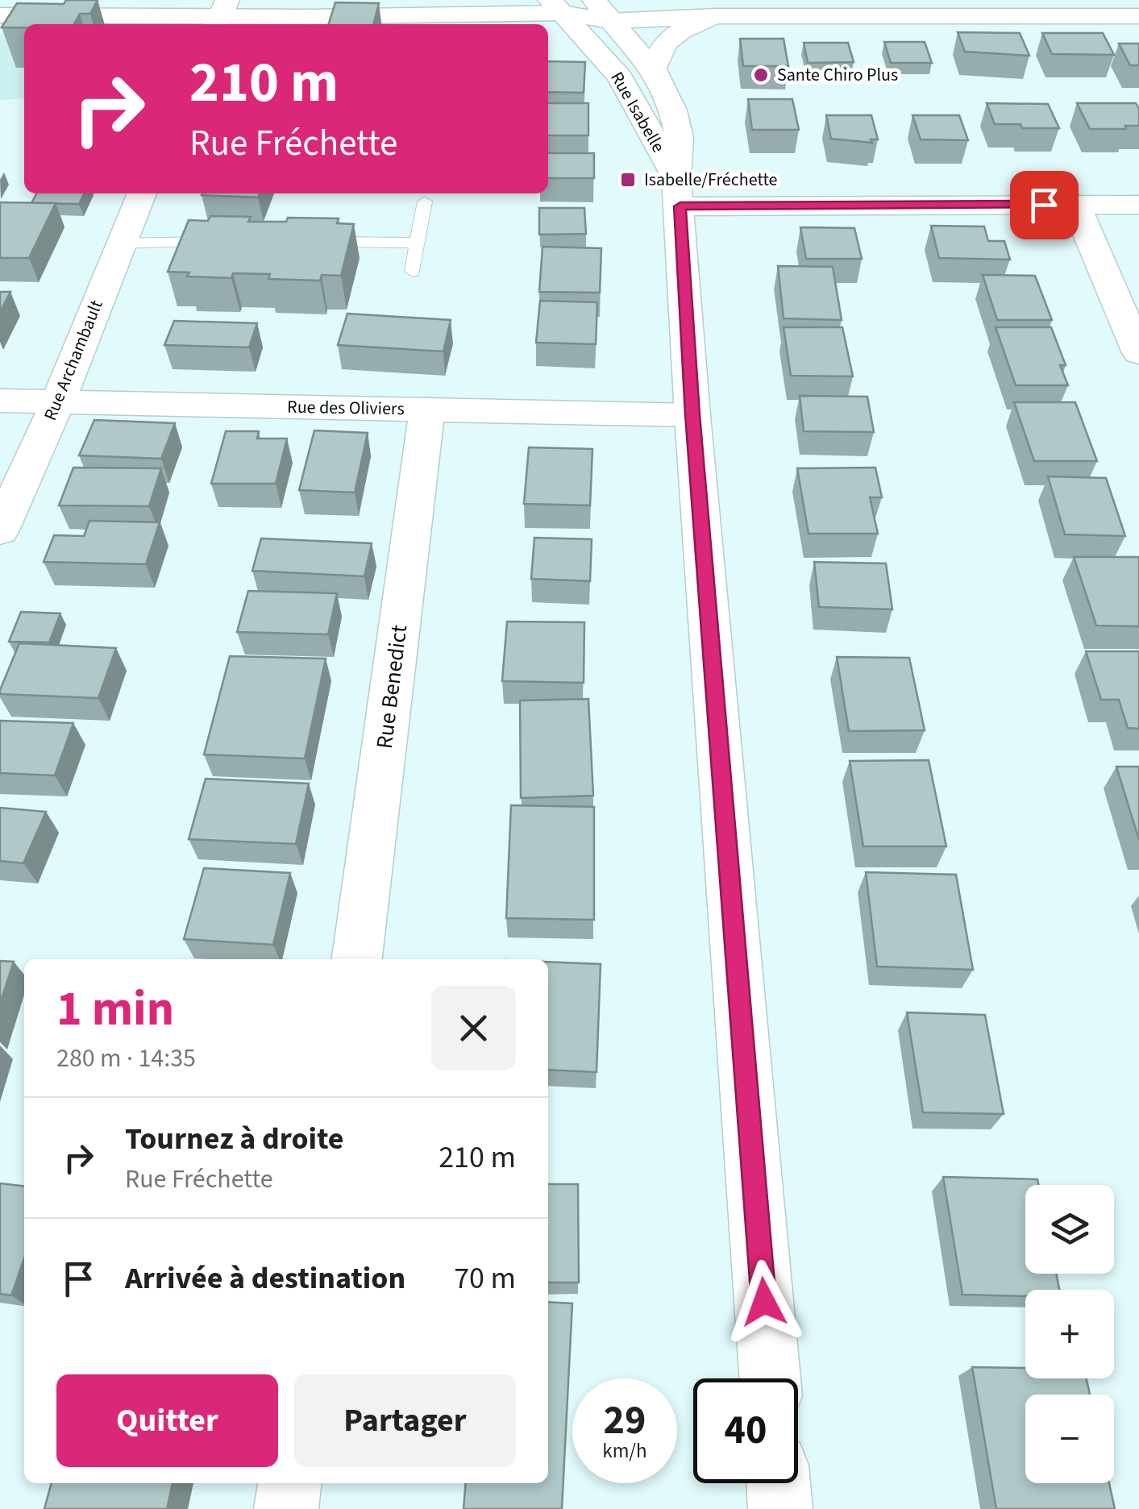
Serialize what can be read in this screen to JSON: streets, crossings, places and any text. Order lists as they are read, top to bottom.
{
  "streets": {
    "street": [
      "Rue Isabelle",
      "Rue Archambault",
      "Rue des Oliviers",
      "Rue Benedict"
    ]
  },
  "crossings": [
    ["Rue Isabelle", "Rue des Oliviers"],
    ["Rue Archambault", "Rue des Oliviers"],
    ["Rue des Oliviers", "Rue Benedict"]
  ],
  "places": {
    "other": ["Sante Chiro Plus"],
    "transit": ["Isabelle/Fréchette"]
  },
  "page": {
    "turn": ["210 m", "Rue Fréchette"],
    "heading": ["1 min", "280 m · 14:35"],
    "list": [
      {
        "name": "Tournez à droite",
        "note": "Rue Fréchette",
        "value": "210 m"
      },
      {
        "name": "Arrivée à destination",
        "value": "70 m"
      }
    ],
    "map_buttons": ["+", "−"],
    "buttons": ["Quitter", "Partager"],
    "speed": "29 km/h",
    "limit": "40"
  }
}
